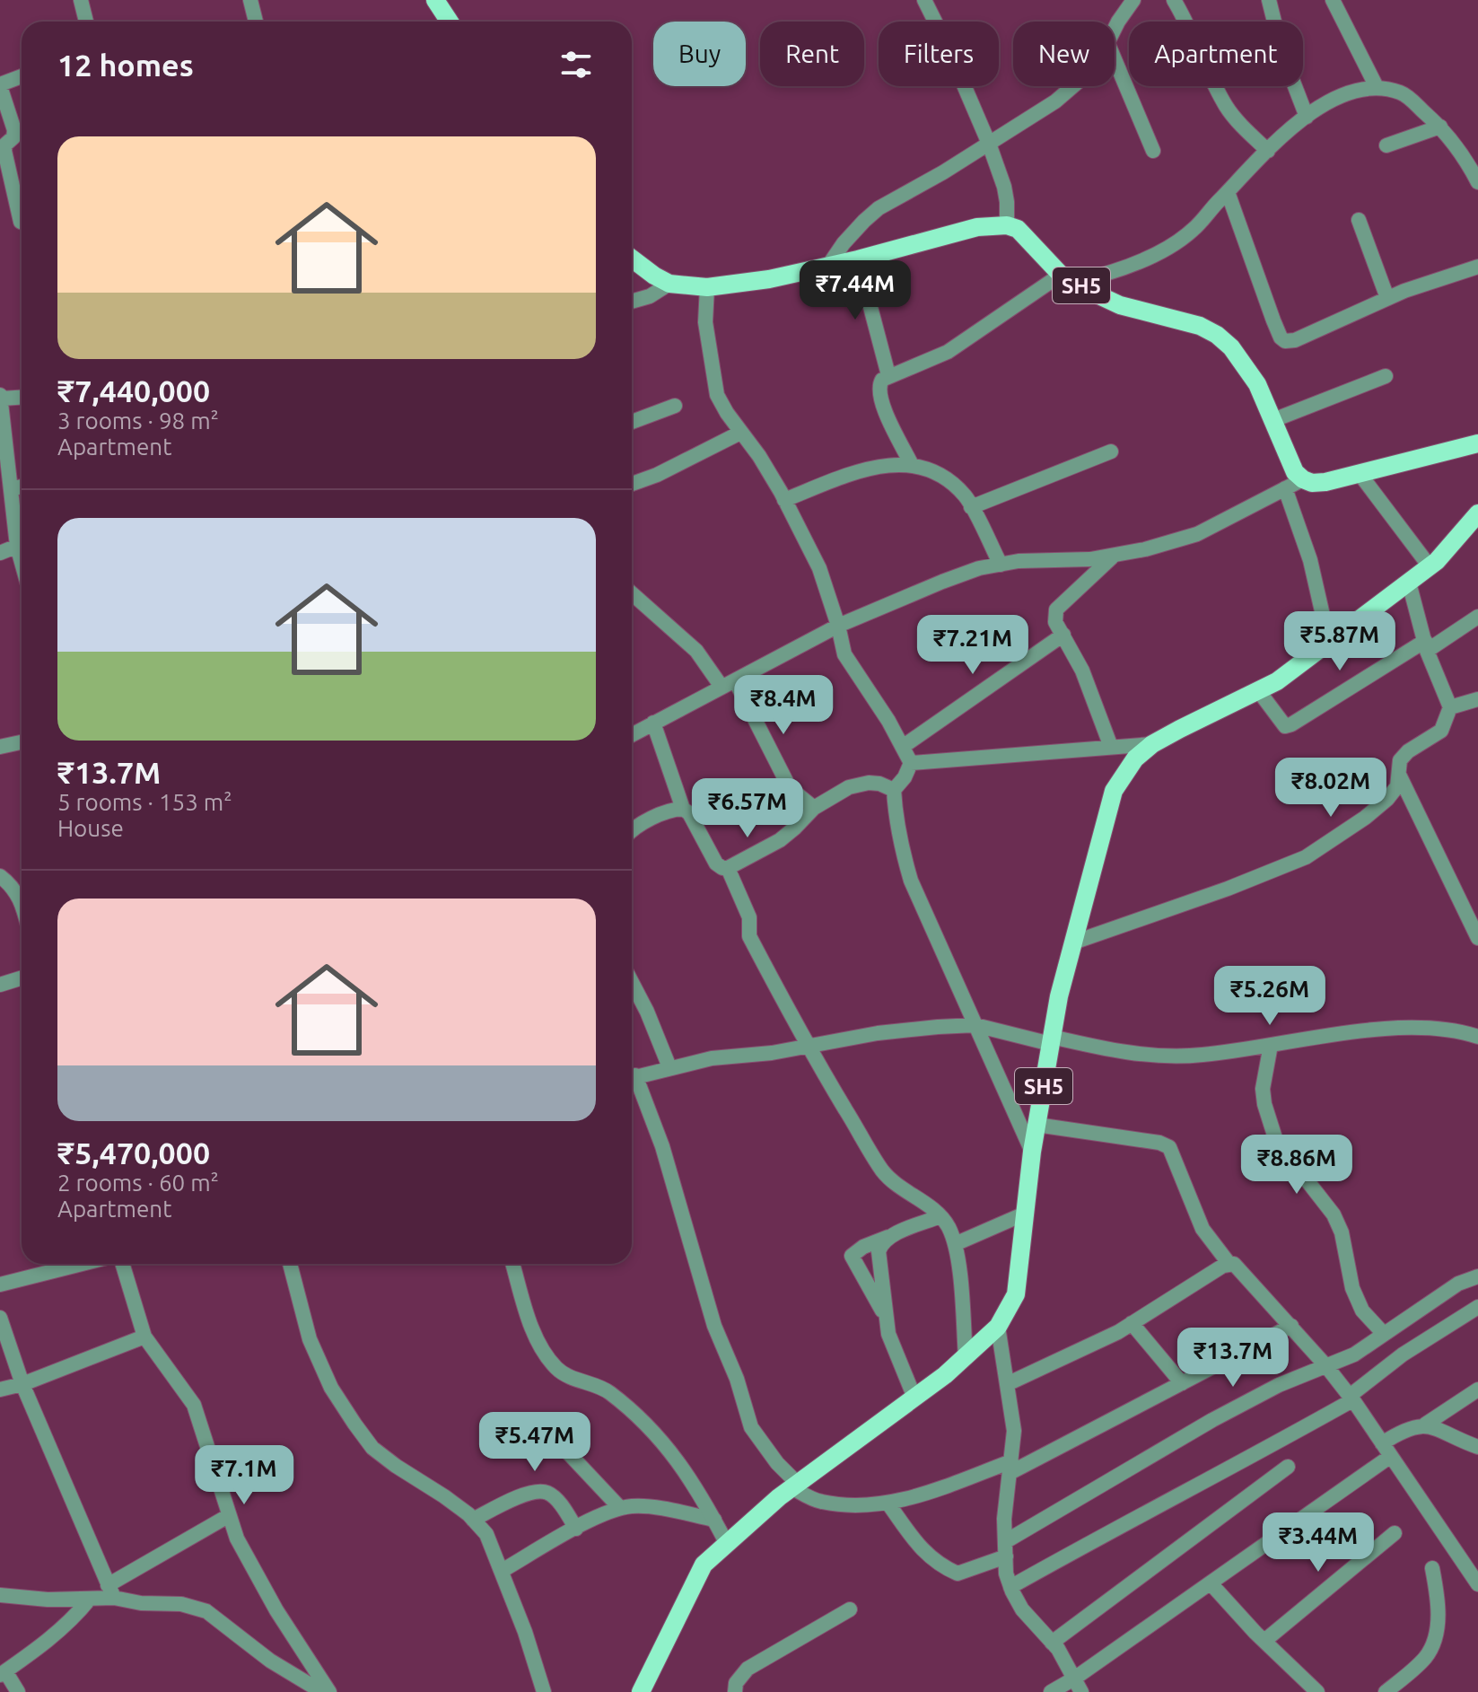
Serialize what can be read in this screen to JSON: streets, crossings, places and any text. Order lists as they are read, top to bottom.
{
  "streets": {
    "main road": ["SH5"]
  },
  "page": {
    "chip": [
      "Buy",
      "Rent",
      "Filters",
      "New",
      "Apartment"
    ],
    "heading": "12 homes",
    "list": [
      {
        "name": "₹7,440,000",
        "note": "3 rooms · 98 m² · Apartment"
      },
      {
        "name": "₹13.7M",
        "note": "5 rooms · 153 m² · House"
      },
      {
        "name": "₹5,470,000",
        "note": "2 rooms · 60 m² · Apartment"
      }
    ],
    "price": [
      "₹7.44M",
      "₹5.87M",
      "₹7.21M",
      "₹8.4M",
      "₹8.02M",
      "₹6.57M",
      "₹5.26M",
      "₹8.86M",
      "₹13.7M",
      "₹5.47M",
      "₹7.1M",
      "₹3.44M"
    ]
  }
}
